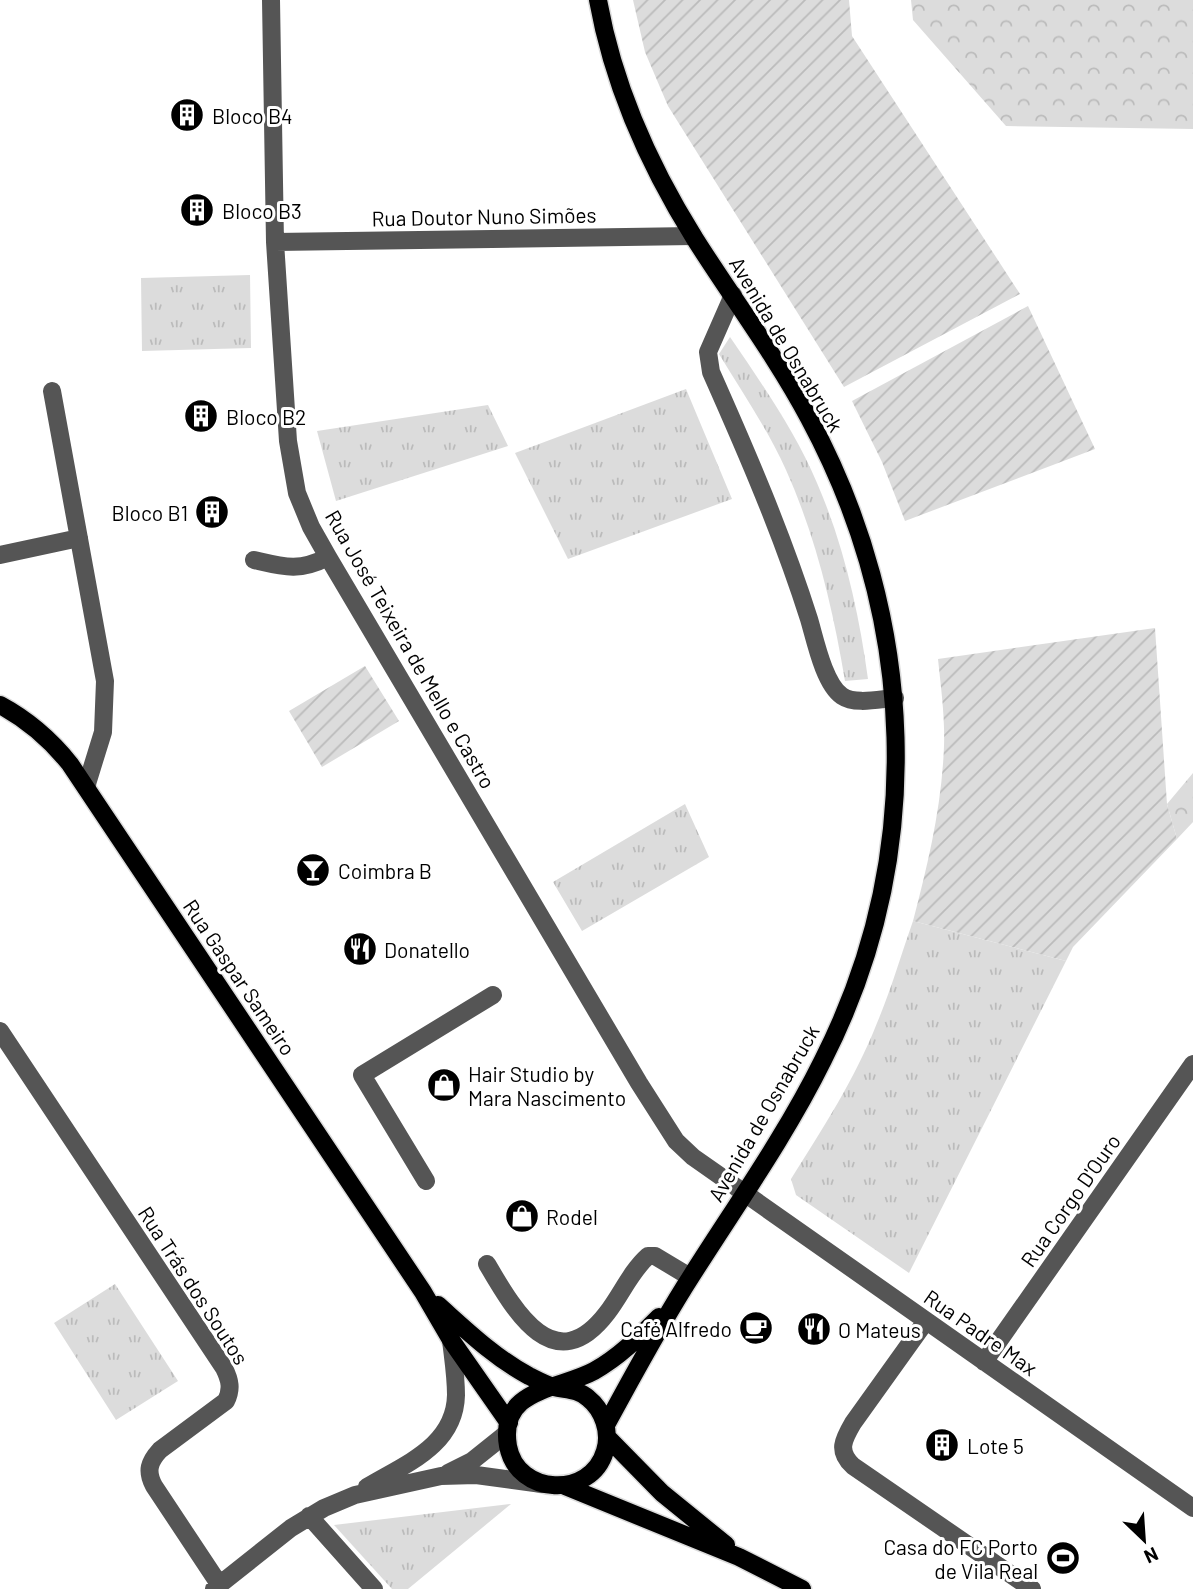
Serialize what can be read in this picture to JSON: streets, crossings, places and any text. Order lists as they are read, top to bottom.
{
  "streets": {
    "main road": ["Avenida de Osnabruck", "Rua Gaspar Sameiro"],
    "street": [
      "Rua Doutor Nuno Simões",
      "Rua José Teixeira de Mello e Castro",
      "Rua Corgo D'Ouro",
      "Rua Trás dos Soutos",
      "Rua Padre Max"
    ]
  },
  "crossings": [
    ["Rua Doutor Nuno Simões", "Avenida de Osnabruck"],
    ["Rua Doutor Nuno Simões", "Rua José Teixeira de Mello e Castro"],
    ["Avenida de Osnabruck", "Rua José Teixeira de Mello e Castro"],
    ["Avenida de Osnabruck", "Rua Padre Max"],
    ["Rua José Teixeira de Mello e Castro", "Rua Padre Max"],
    ["Rua Corgo D'Ouro", "Rua Padre Max"]
  ],
  "places": {
    "building": [
      "Bloco B4",
      "Bloco B3",
      "Bloco B2",
      "Bloco B1",
      "Lote 5"
    ],
    "bar": ["Coimbra B"],
    "restaurant": ["Donatello", "O Mateus"],
    "shop": ["Hair Studio by Mara Nascimento", "Rodel"],
    "cafe": ["Café Alfredo"],
    "sports": ["Casa do FC Porto de Vila Real"]
  },
  "north": "bottom right"
}
